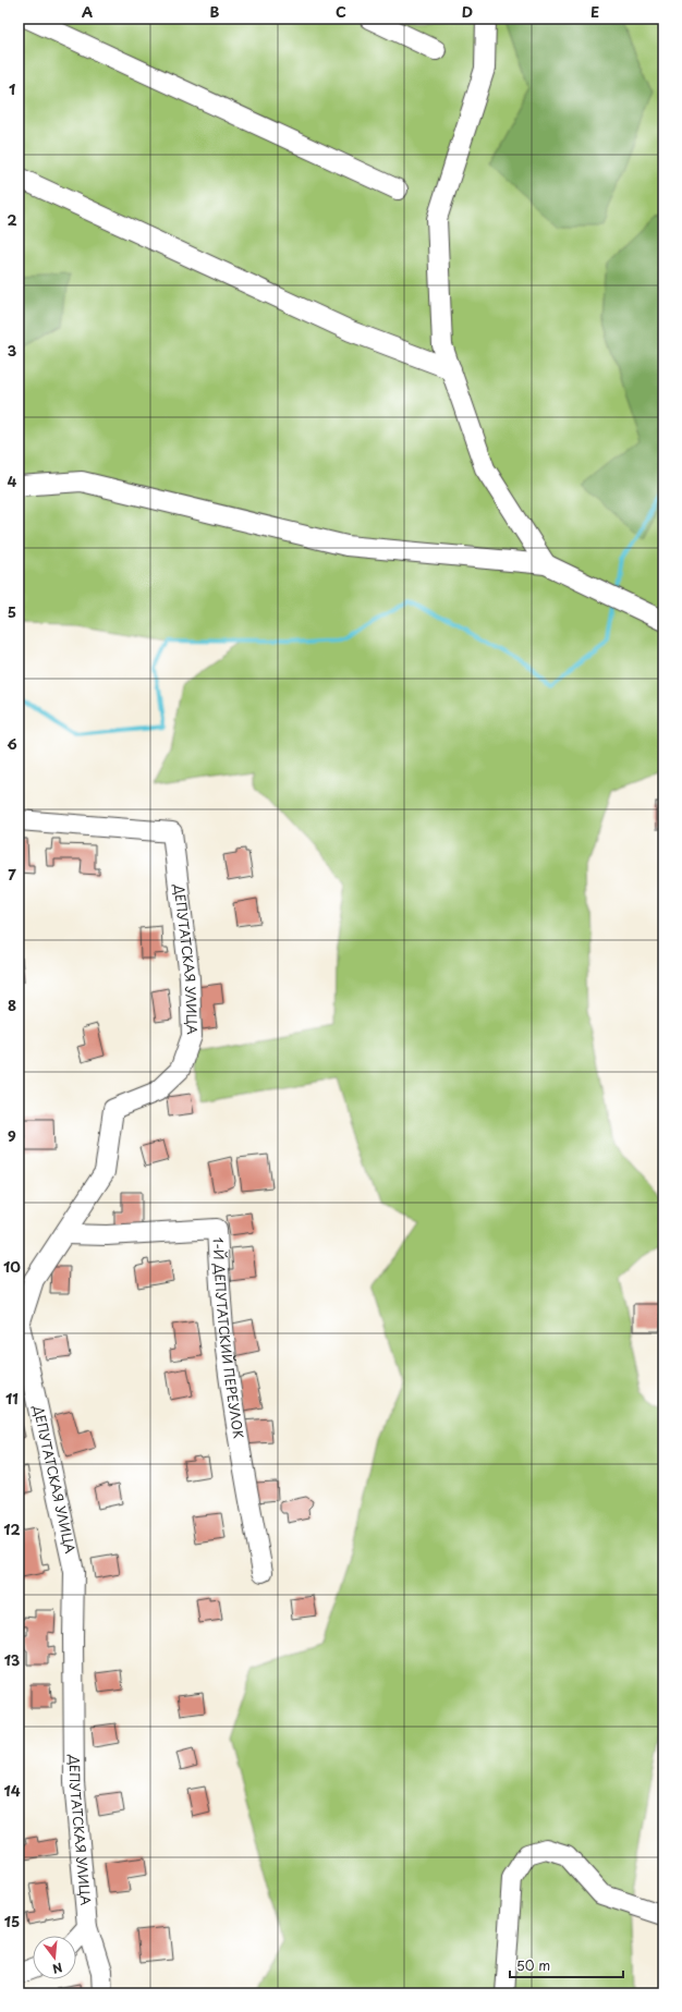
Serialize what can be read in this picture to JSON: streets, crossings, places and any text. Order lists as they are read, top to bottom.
{
  "streets": {
    "street": ["ДЕПУТАТСКАЯ УЛИЦА", "1-Й ДЕПУТАТСКИЙ ПЕРЕУЛОК"]
  },
  "crossings": [
    ["ДЕПУТАТСКАЯ УЛИЦА", "1-Й ДЕПУТАТСКИЙ ПЕРЕУЛОК"]
  ],
  "scale_bar": "50 m",
  "north": "bottom",
  "grid": {
    "columns": [
      "A",
      "B",
      "C",
      "D",
      "E"
    ],
    "rows": [
      "1",
      "2",
      "3",
      "4",
      "5",
      "6",
      "7",
      "8",
      "9",
      "10",
      "11",
      "12",
      "13",
      "14",
      "15"
    ]
  }
}
